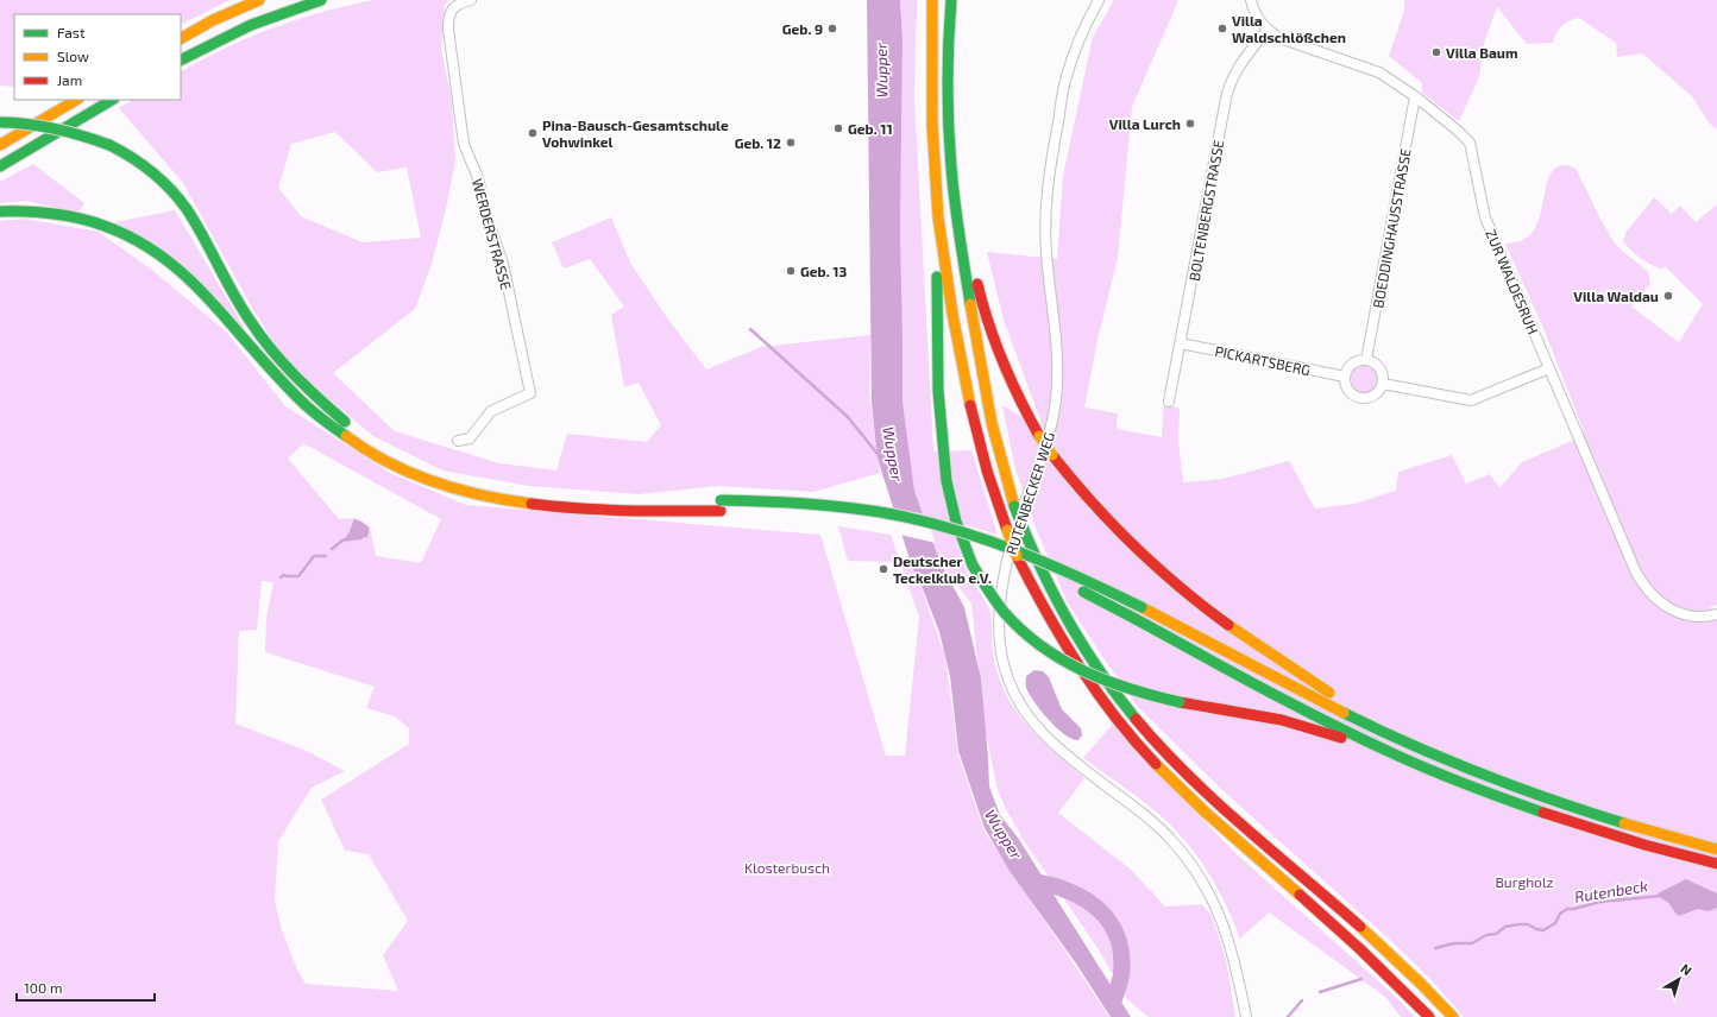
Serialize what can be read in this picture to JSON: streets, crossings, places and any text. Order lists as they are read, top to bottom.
{
  "streets": {
    "street": [
      "BOLTENBERGSTRASSE",
      "BOEDDINGHAUSSTRASSE",
      "WERDERSTRASSE",
      "ZUR WALDESRUH",
      "PICKARTSBERG",
      "RUTENBECKER WEG"
    ]
  },
  "crossings": [
    ["BOLTENBERGSTRASSE", "ZUR WALDESRUH"],
    ["BOLTENBERGSTRASSE", "PICKARTSBERG"],
    ["BOEDDINGHAUSSTRASSE", "ZUR WALDESRUH"],
    ["BOEDDINGHAUSSTRASSE", "PICKARTSBERG"]
  ],
  "water": ["Wupper", "Rutenbeck"],
  "parks": ["Klosterbusch", "Burgholz"],
  "places": [
    "Geb. 9",
    "Villa Waldschlößchen",
    "Villa Baum",
    "Villa Lurch",
    "Geb. 11",
    "Pina-Bausch-Gesamtschule Vohwinkel",
    "Geb. 12",
    "Geb. 13",
    "Villa Waldau",
    "Deutscher Teckelklub e.V."
  ],
  "legend": ["Fast", "Slow", "Jam"],
  "scale_bar": "100 m",
  "north": "top right"
}
